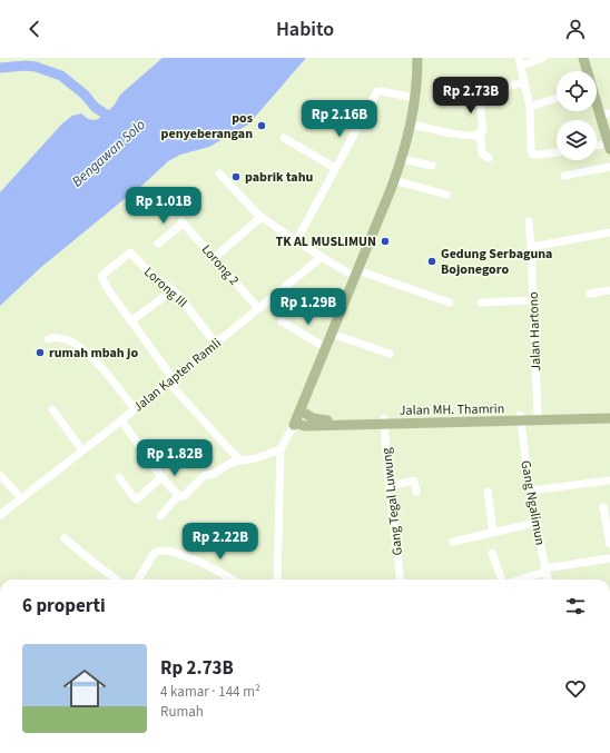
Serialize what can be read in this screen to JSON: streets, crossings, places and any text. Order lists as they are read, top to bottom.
{
  "streets": {
    "main road": ["Jalan MH. Thamrin"],
    "street": [
      "Lorong 2",
      "Lorong III",
      "Jalan Hartono",
      "Jalan Kapten Ramli",
      "Gang Tegal Luwung",
      "Gang Ngalimun"
    ]
  },
  "crossings": [
    ["Lorong 2", "Jalan Kapten Ramli"],
    ["Lorong III", "Jalan Kapten Ramli"],
    ["Jalan Hartono", "Jalan MH. Thamrin"],
    ["Jalan MH. Thamrin", "Gang Tegal Luwung"],
    ["Jalan MH. Thamrin", "Gang Ngalimun"]
  ],
  "water": ["Bengawan Solo"],
  "places": [
    "pos penyeberangan",
    "pabrik tahu",
    "TK AL MUSLIMUN",
    "Gedung Serbaguna Bojonegoro",
    "rumah mbah jo"
  ],
  "page": {
    "header": "Habito",
    "price": [
      "Rp 2.73B",
      "Rp 2.16B",
      "Rp 1.01B",
      "Rp 1.29B",
      "Rp 1.82B",
      "Rp 2.22B"
    ],
    "heading": "6 properti",
    "list": [
      {
        "name": "Rp 2.73B",
        "note": "4 kamar · 144 m² · Rumah"
      }
    ]
  }
}
